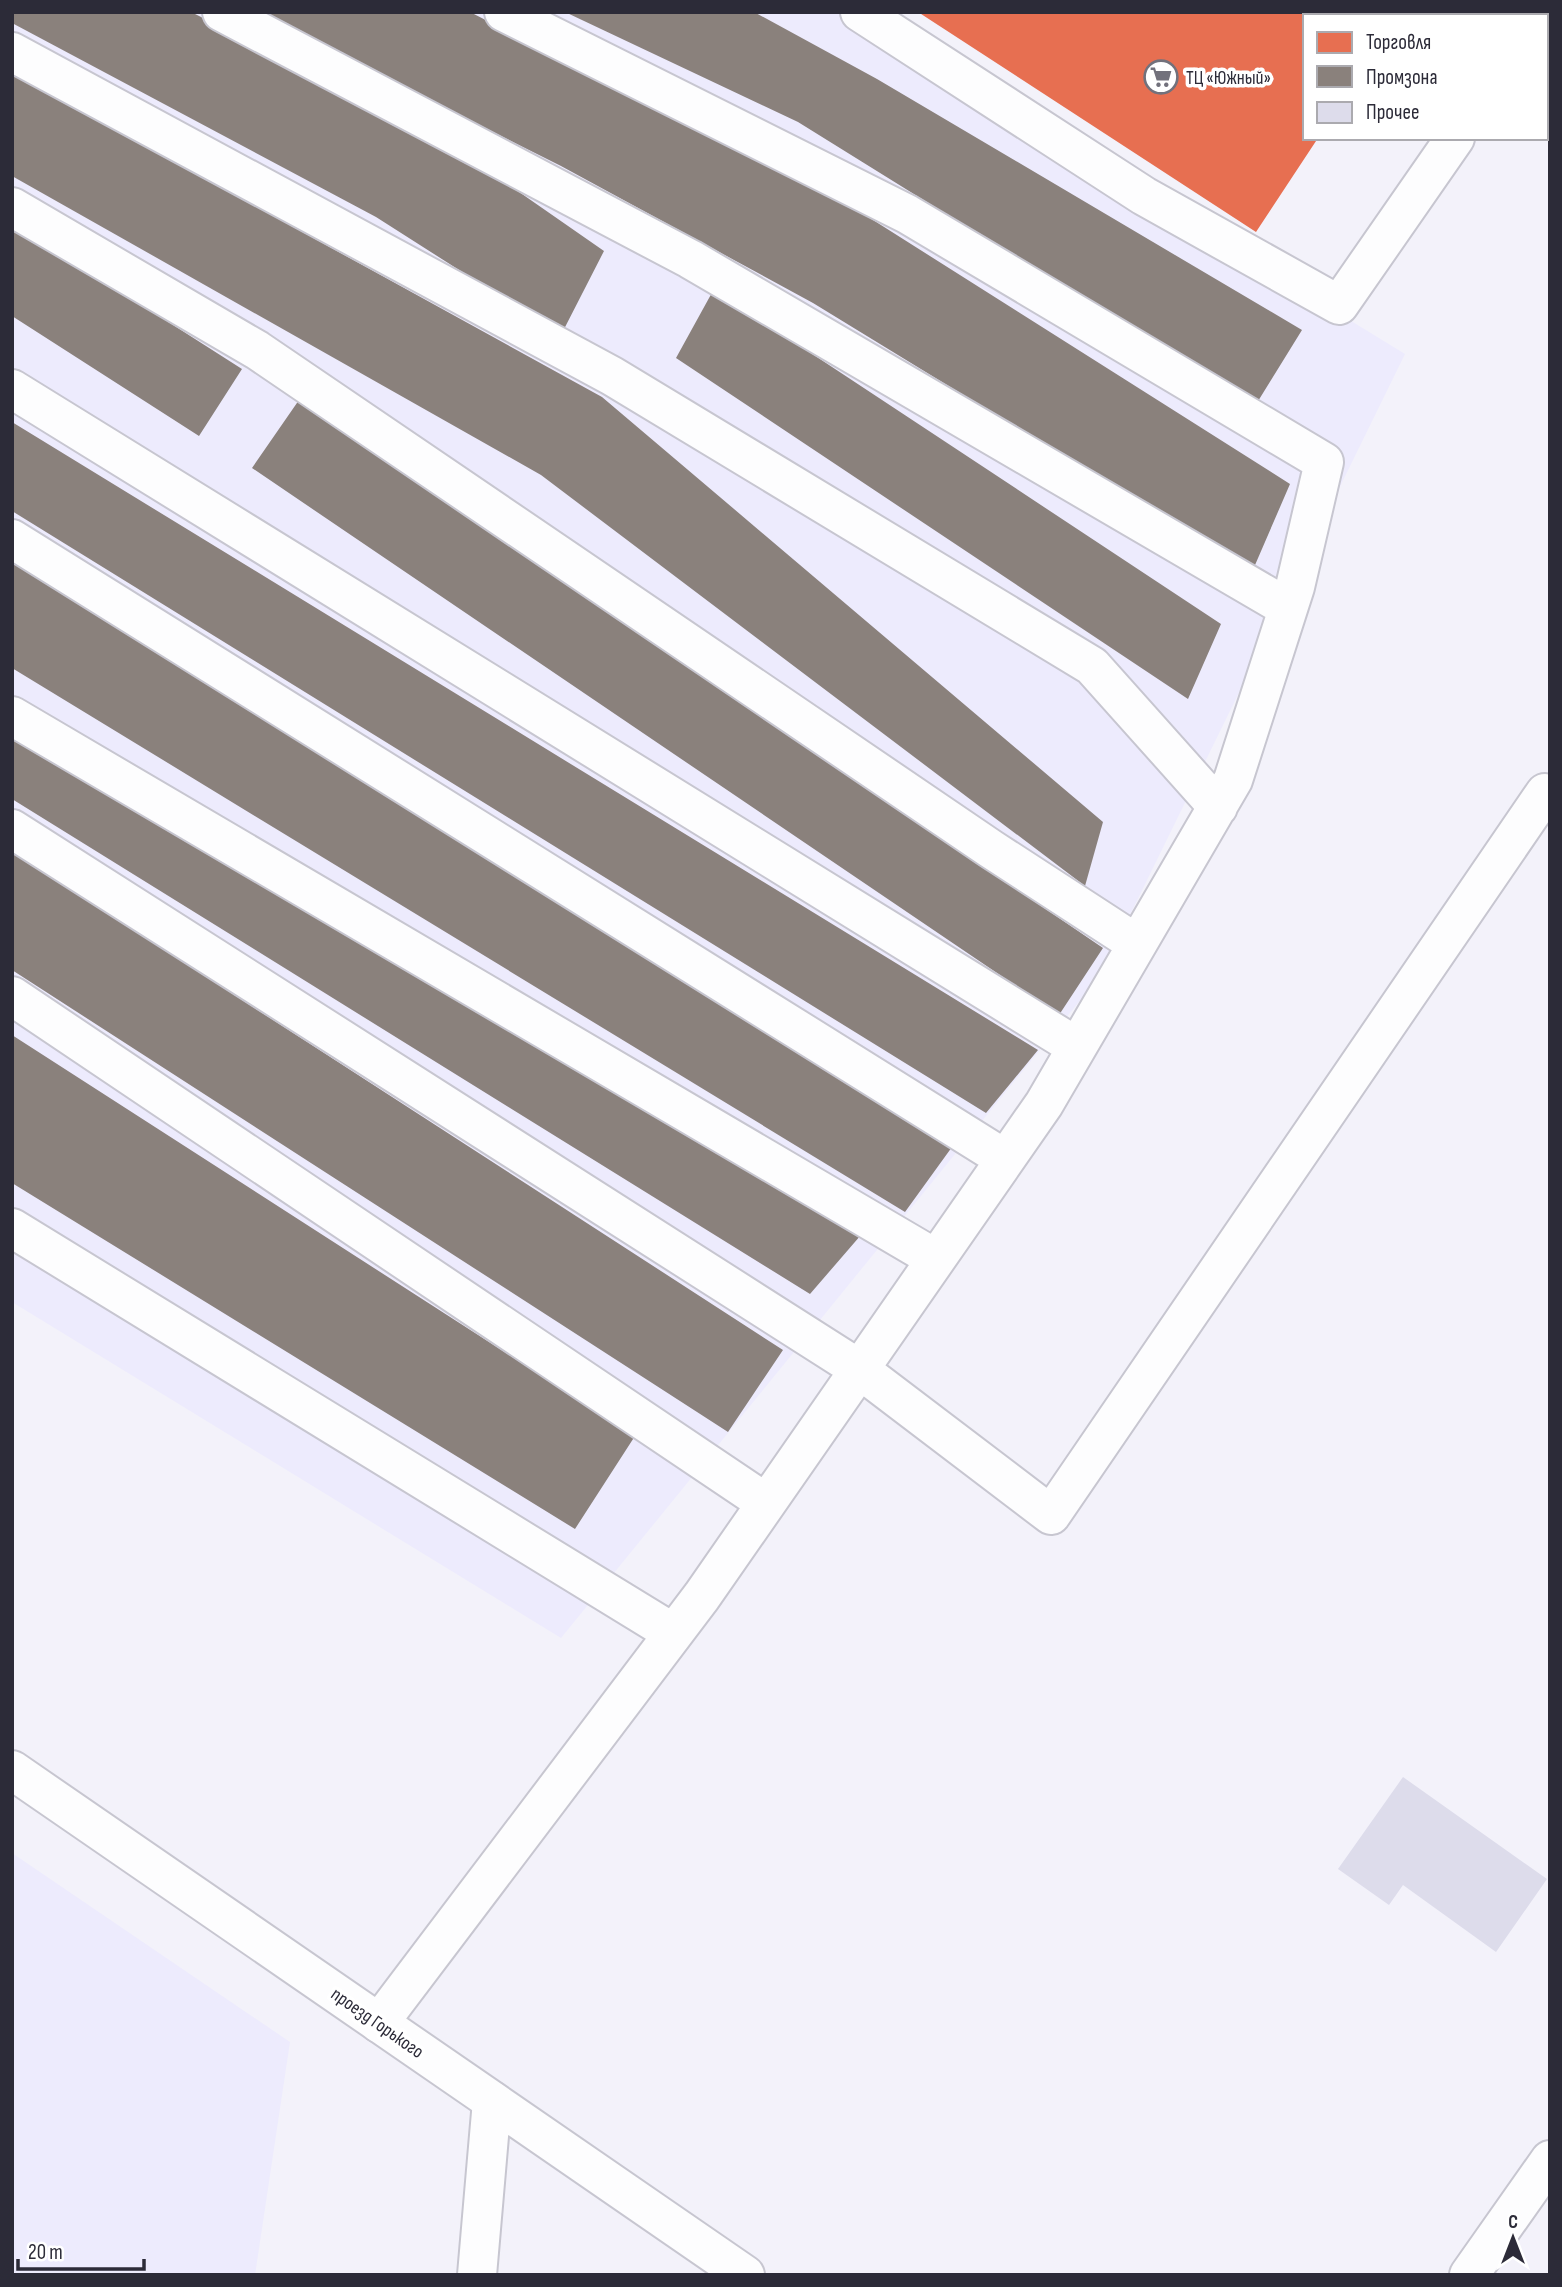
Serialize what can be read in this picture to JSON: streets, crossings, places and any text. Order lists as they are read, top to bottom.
{
  "streets": {
    "main road": ["проезд Горького"]
  },
  "places": {
    "supermarket": ["ТЦ «Южный»"]
  },
  "legend": ["Торговля", "Промзона", "Прочее"],
  "scale_bar": "20 m",
  "north": "top"
}
